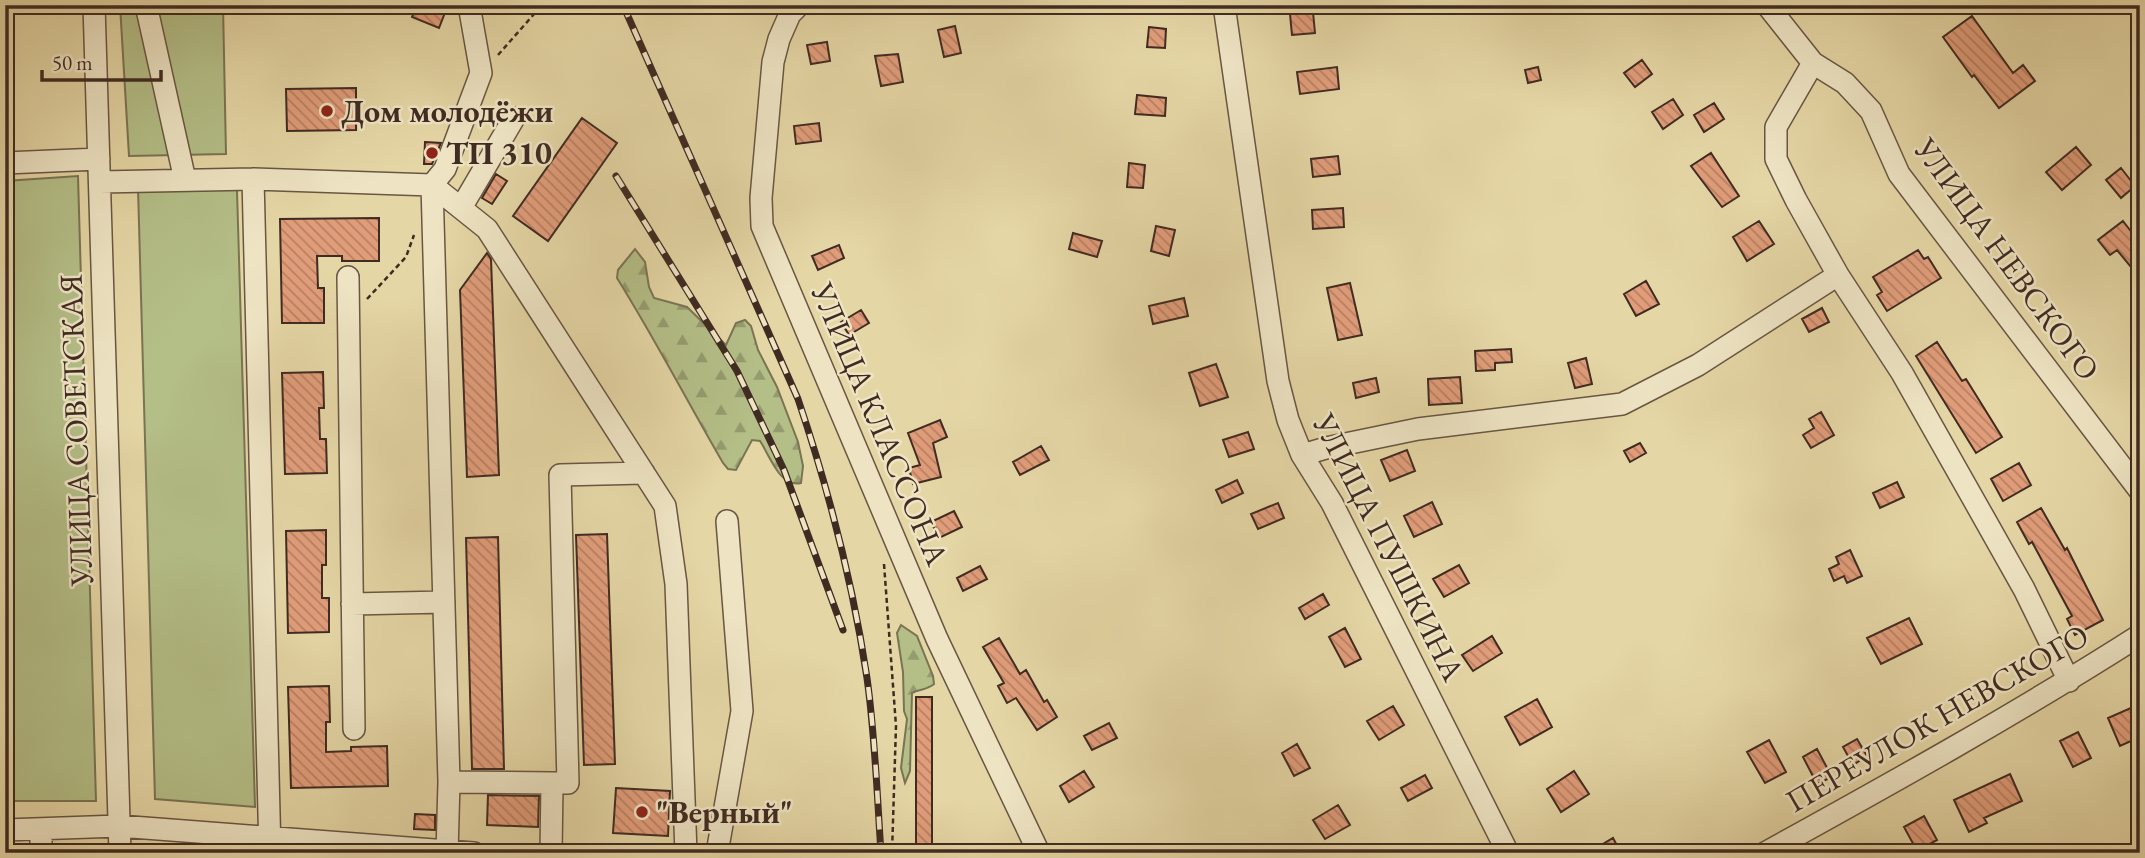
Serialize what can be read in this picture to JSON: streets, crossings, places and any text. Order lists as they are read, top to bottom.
{
  "streets": {
    "street": [
      "УЛИЦА НЕВСКОГО",
      "УЛИЦА КЛАССОНА",
      "УЛИЦА СОВЕТСКАЯ",
      "УЛИЦА ПУШКИНА",
      "ПЕРЕУЛОК НЕВСКОГО"
    ]
  },
  "places": ["Дом молодёжи", "ТП 310", "\"Верный\""],
  "scale_bar": "50 m"
}
